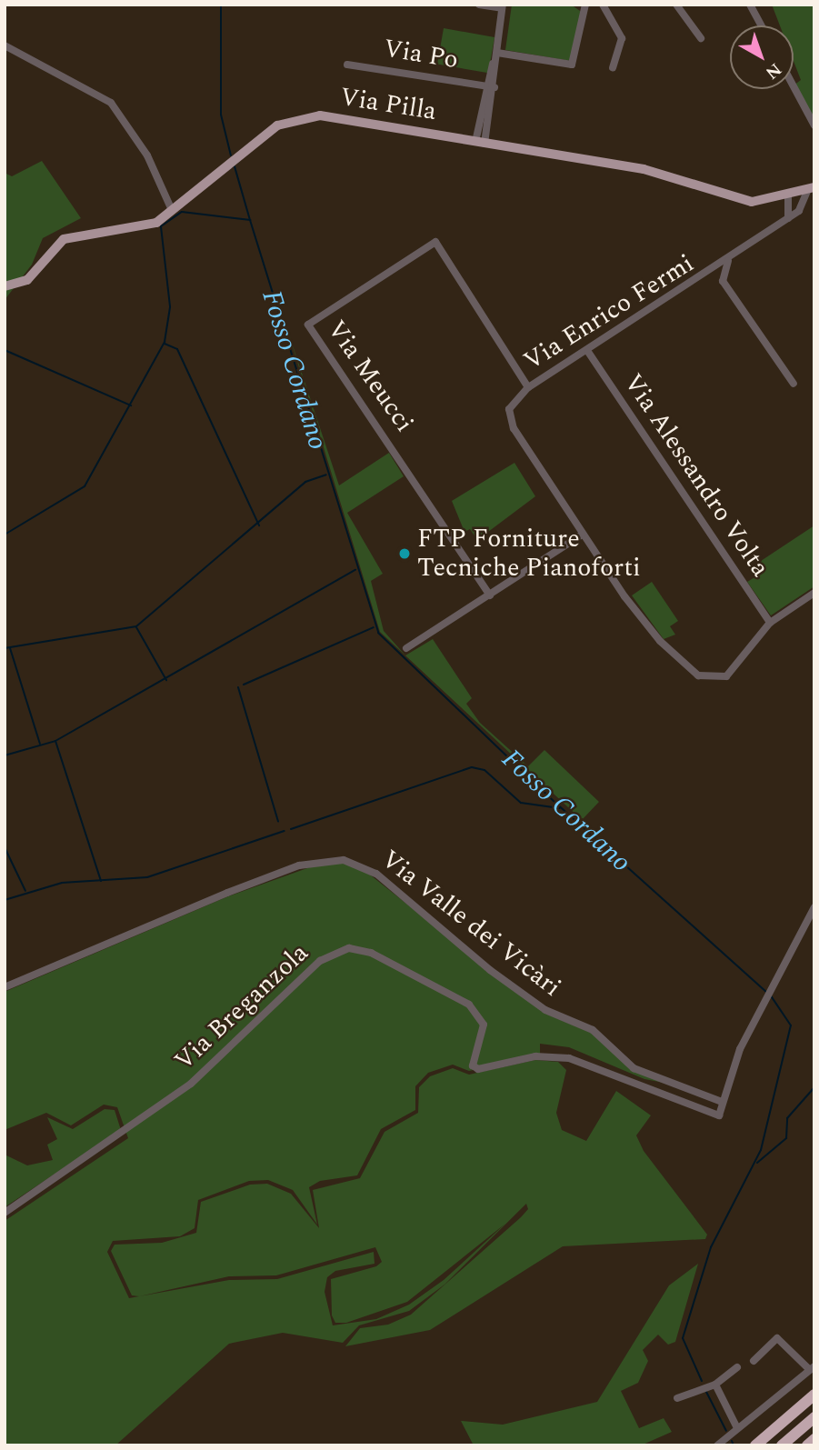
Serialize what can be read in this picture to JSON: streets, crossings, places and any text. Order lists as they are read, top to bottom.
{
  "streets": {
    "main road": ["Via Pilla"],
    "street": [
      "Via Po",
      "Via Enrico Fermi",
      "Via Meucci",
      "Via Alessandro Volta",
      "Via Valle dei Vicàri",
      "Via Breganzola"
    ]
  },
  "crossings": [
    ["Via Pilla", "Via Enrico Fermi"],
    ["Via Enrico Fermi", "Via Meucci"],
    ["Via Enrico Fermi", "Via Alessandro Volta"],
    ["Via Valle dei Vicàri", "Via Breganzola"]
  ],
  "water": ["Fosso Cordano"],
  "places": ["FTP Forniture Tecniche Pianoforti"],
  "north": "bottom right"
}
